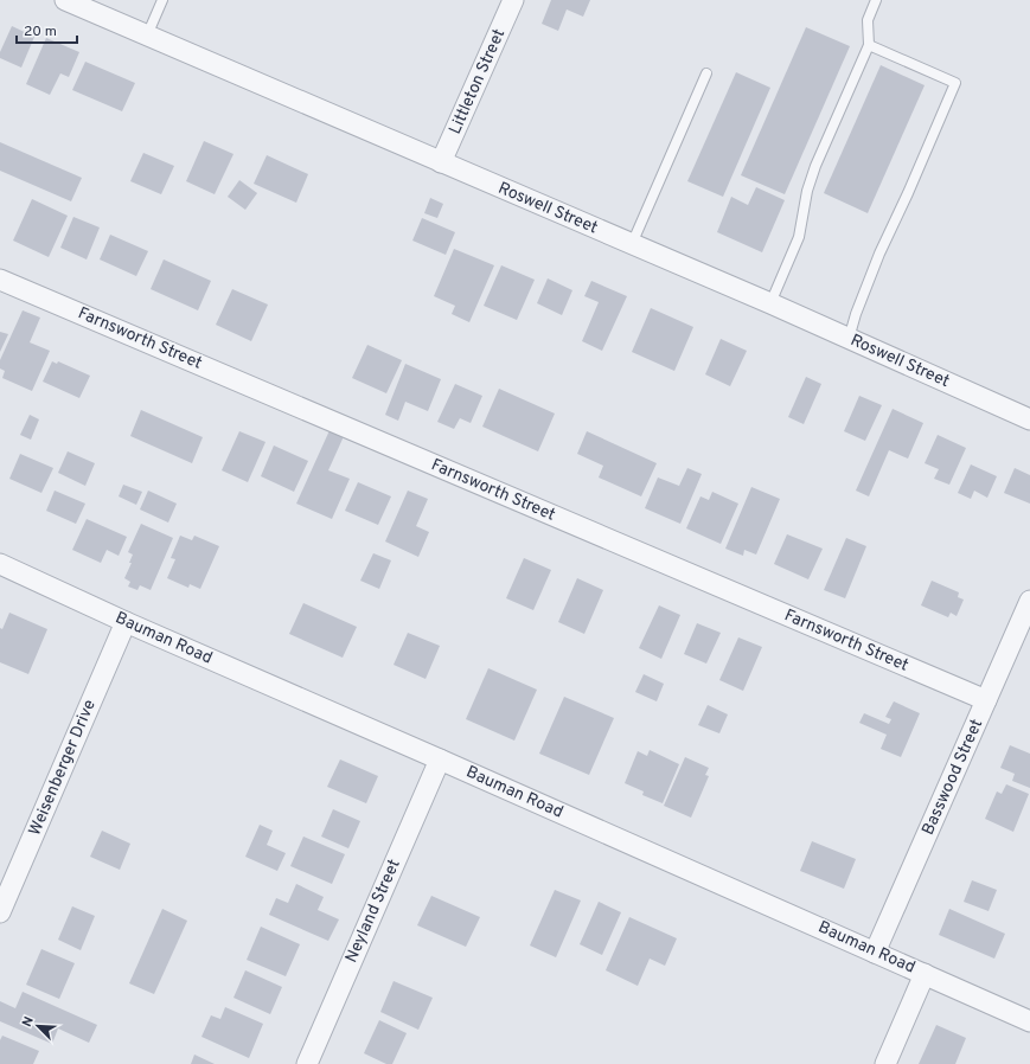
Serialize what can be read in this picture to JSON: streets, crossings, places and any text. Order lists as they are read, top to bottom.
{
  "streets": {
    "street": [
      "Littleton Street",
      "Roswell Street",
      "Farnsworth Street",
      "Bauman Road",
      "Weisenberger Drive",
      "Basswood Street",
      "Neyland Street"
    ]
  },
  "crossings": [
    ["Littleton Street", "Roswell Street"],
    ["Farnsworth Street", "Basswood Street"],
    ["Bauman Road", "Weisenberger Drive"],
    ["Bauman Road", "Basswood Street"],
    ["Bauman Road", "Neyland Street"]
  ],
  "scale_bar": "20 m",
  "north": "top left"
}
